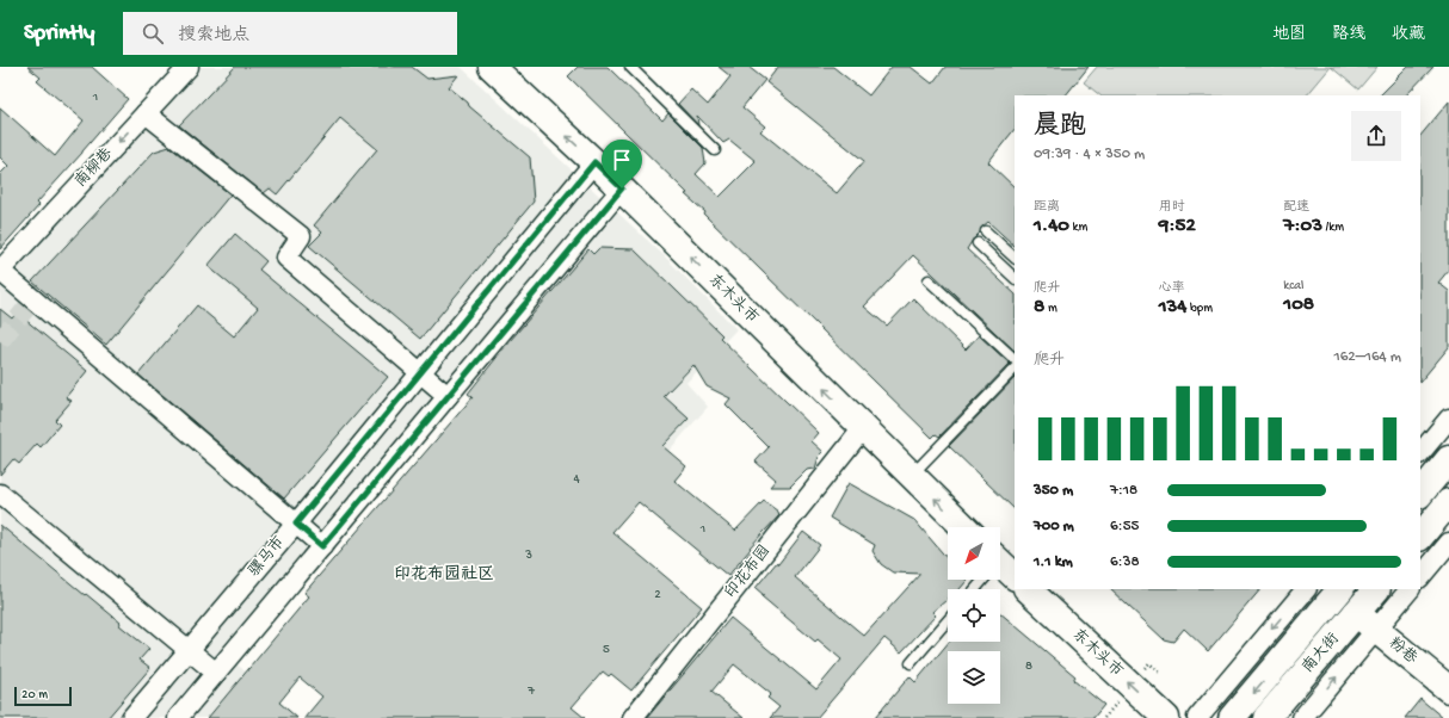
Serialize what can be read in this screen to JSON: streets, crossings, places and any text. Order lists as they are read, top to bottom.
{
  "streets": {
    "street": [
      "南柳巷",
      "东木头市",
      "骡马市",
      "印花布园",
      "粉巷",
      "南大街"
    ]
  },
  "crossings": [
    ["东木头市", "骡马市"],
    ["东木头市", "印花布园"],
    ["粉巷", "南大街"]
  ],
  "one_way": ["南柳巷", "东木头市"],
  "districts": ["印花布园社区"],
  "house_numbers": [
    "1",
    "4",
    "1",
    "3",
    "2",
    "5",
    "8",
    "7"
  ],
  "scale_bar": "20 m",
  "north": "bottom left",
  "page": {
    "header": "Sprintly",
    "search": "搜索地点",
    "nav": ["地图", "路线", "收藏"],
    "heading": ["晨跑", "09:39 · 4 × 350 m"],
    "stats": [
      ["距离", "1.40 km"],
      ["用时", "9:52"],
      ["配速", "7:03 /km"],
      ["爬升", "8 m"],
      ["心率", "134 bpm"],
      ["kcal", "108"]
    ],
    "chart": ["爬升", "162–164 m"],
    "list": [
      {
        "name": "350 m",
        "note": "7:18"
      },
      {
        "name": "700 m",
        "note": "6:55"
      },
      {
        "name": "1.1 km",
        "note": "6:38"
      }
    ],
    "scale": "20 m"
  }
}
